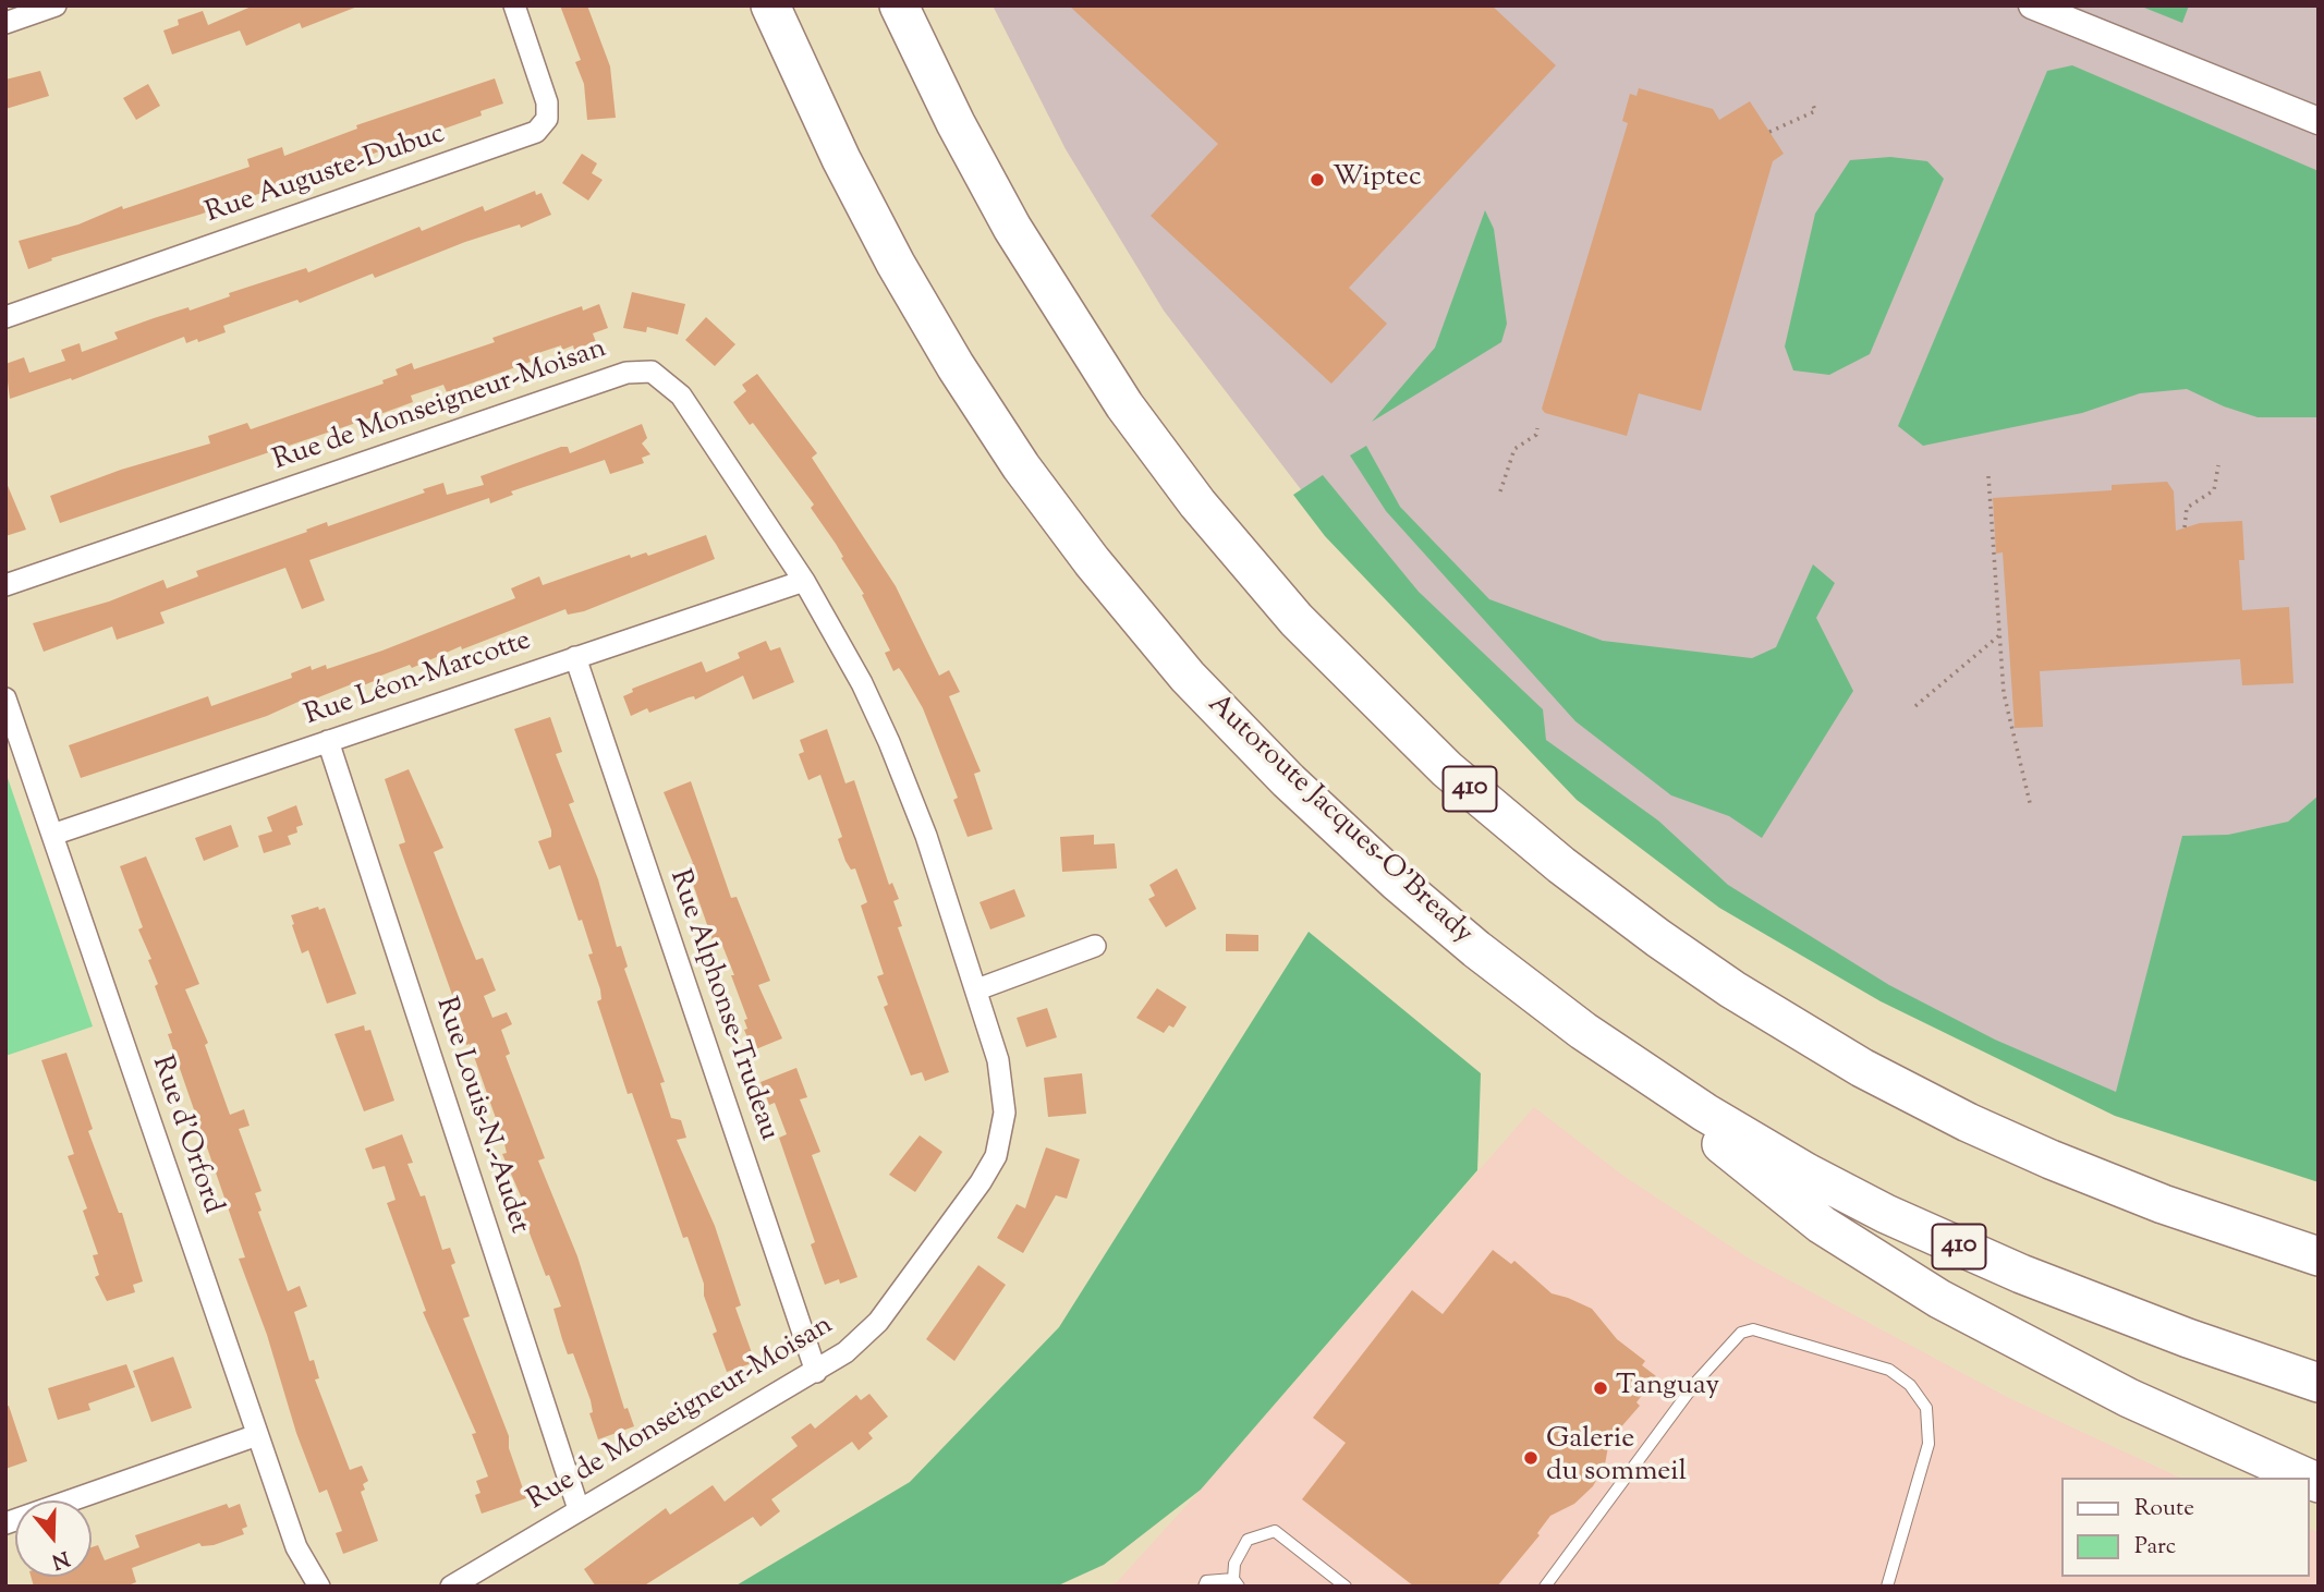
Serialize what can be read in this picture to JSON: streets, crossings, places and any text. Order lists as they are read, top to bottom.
{
  "streets": {
    "highway": ["410", "Autoroute Jacques-O'Bready"],
    "street": [
      "Rue Auguste-Dubuc",
      "Rue de Monseigneur-Moisan",
      "Rue Léon-Marcotte",
      "Rue Alphonse-Trudeau",
      "Rue Louis-N.-Audet",
      "Rue d'Orford"
    ]
  },
  "crossings": [
    ["Rue de Monseigneur-Moisan", "Rue Léon-Marcotte"],
    ["Rue de Monseigneur-Moisan", "Rue Alphonse-Trudeau"],
    ["Rue de Monseigneur-Moisan", "Rue Louis-N.-Audet"],
    ["Rue Léon-Marcotte", "Rue Alphonse-Trudeau"],
    ["Rue Léon-Marcotte", "Rue Louis-N.-Audet"],
    ["Rue Léon-Marcotte", "Rue d'Orford"]
  ],
  "places": ["Wiptec", "Tanguay", "Galerie du sommeil"],
  "legend": ["Route", "Parc"],
  "north": "bottom"
}
